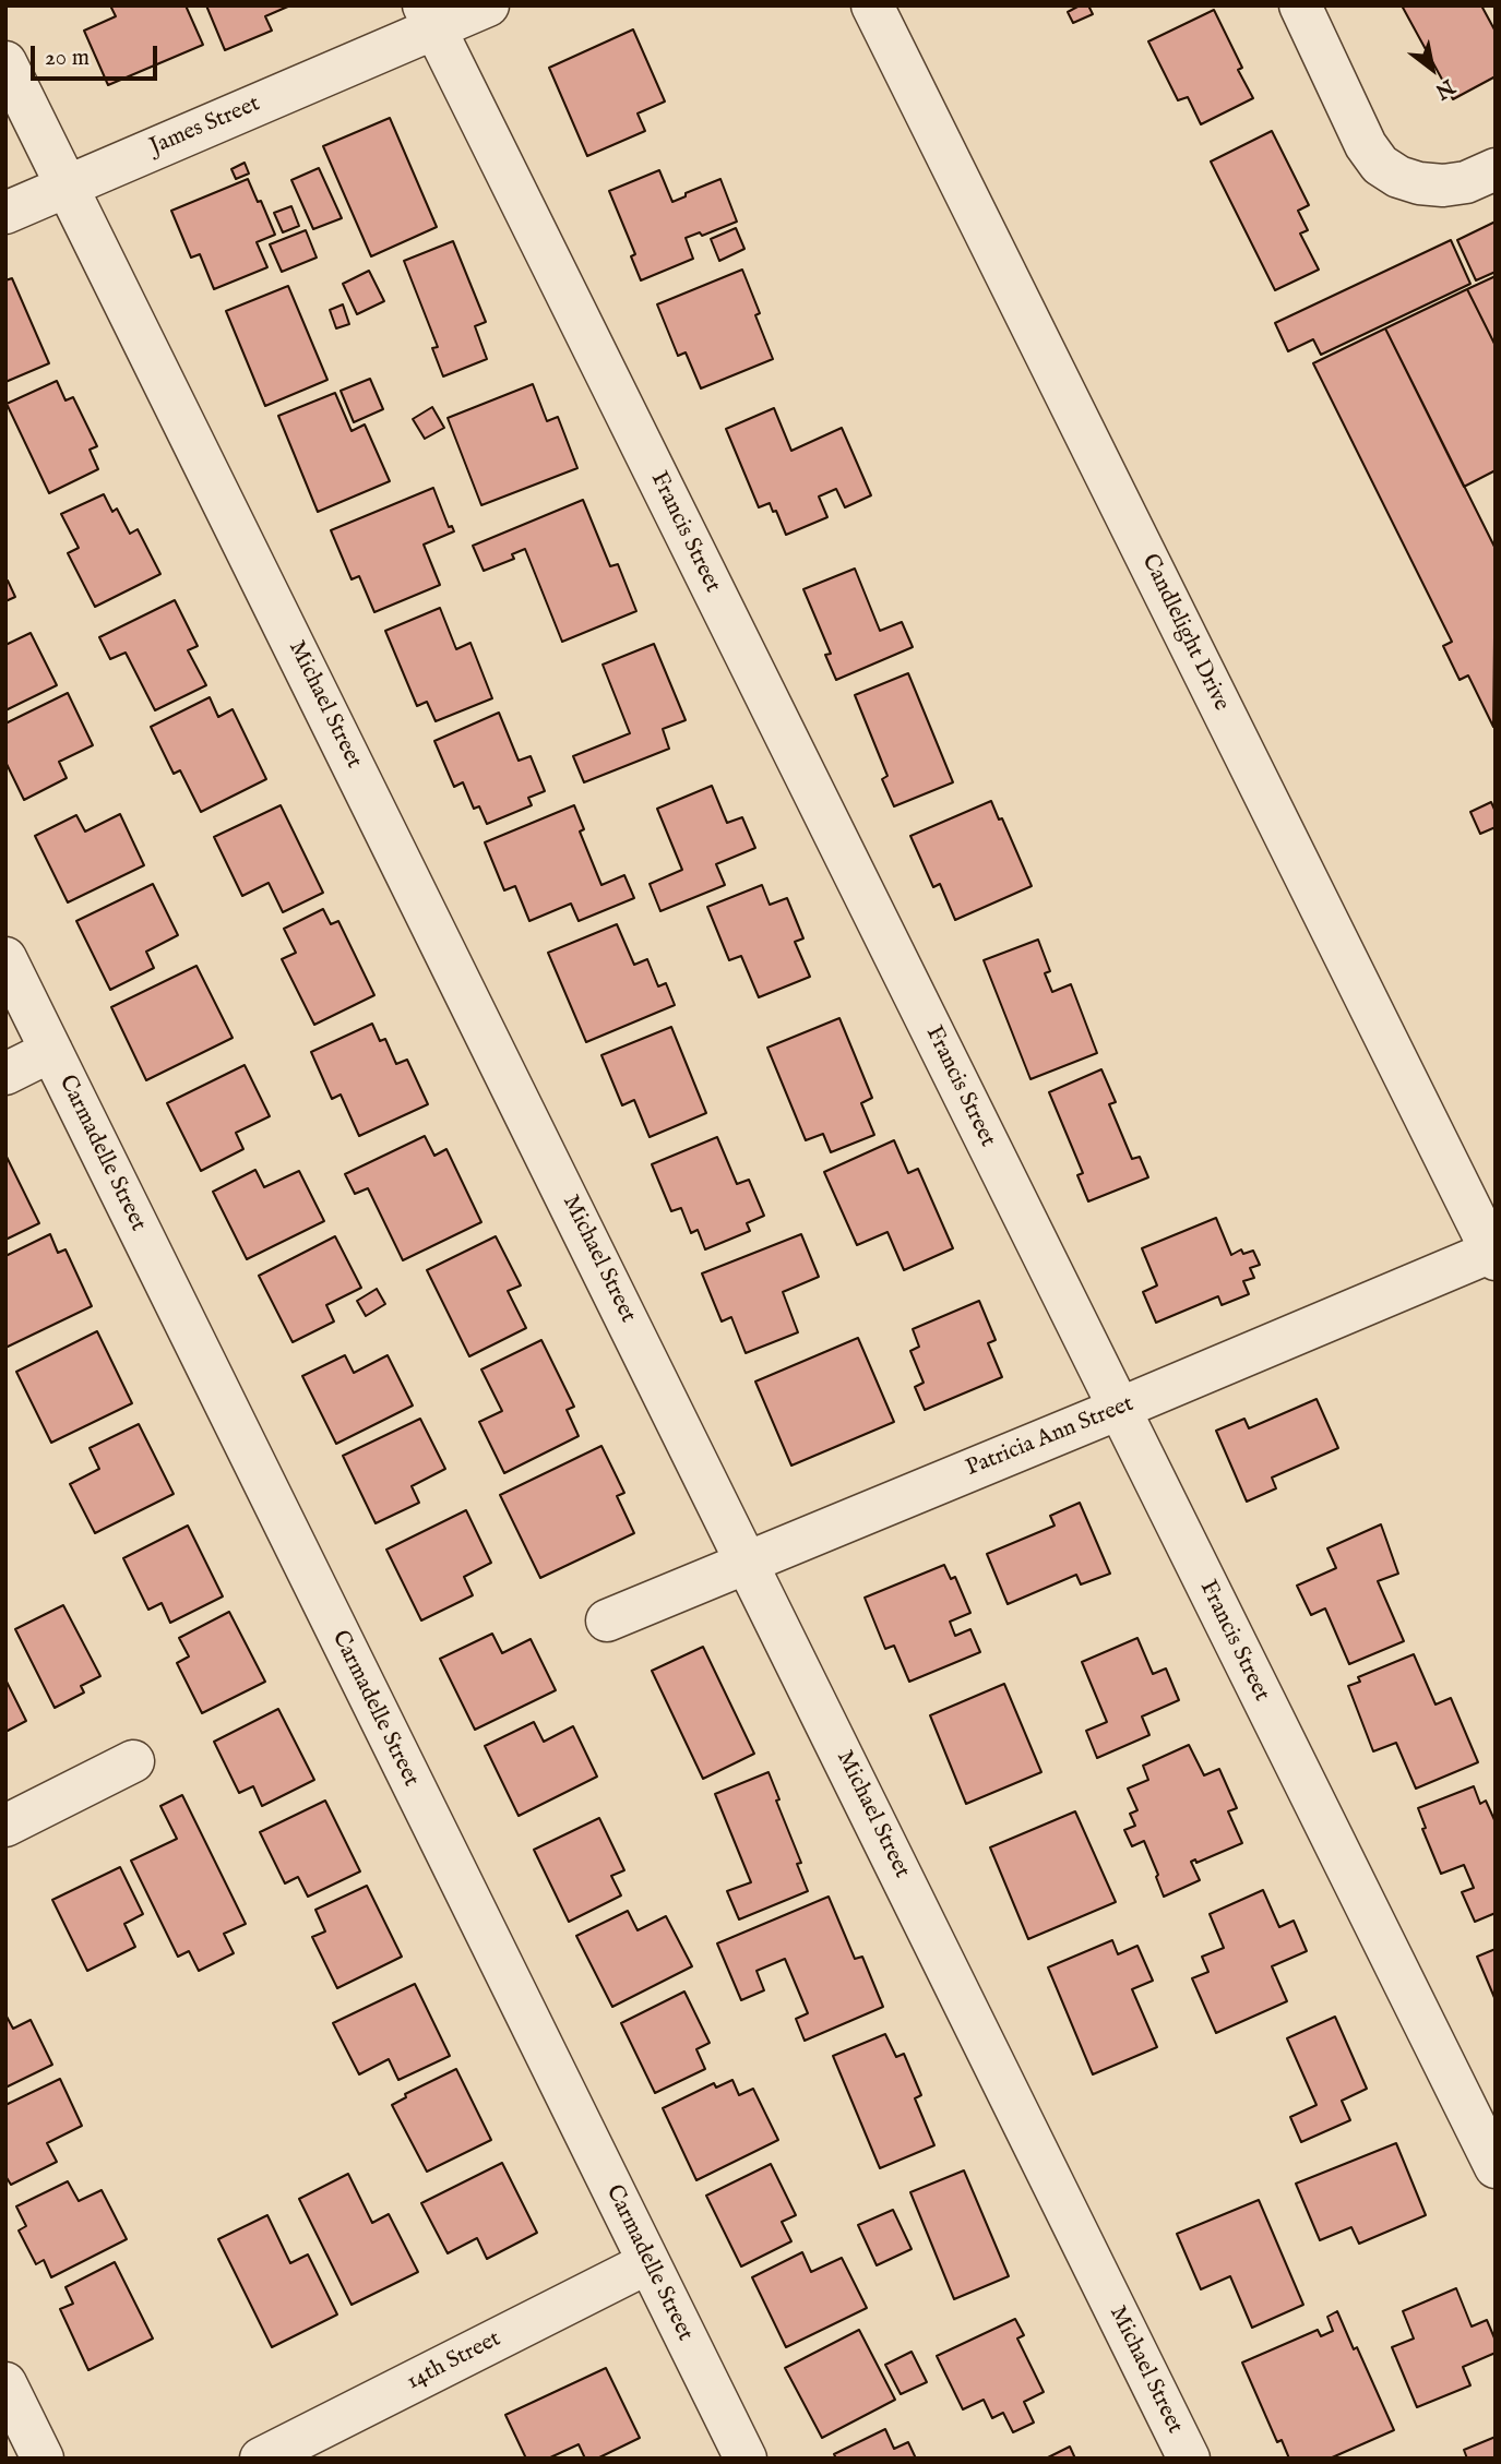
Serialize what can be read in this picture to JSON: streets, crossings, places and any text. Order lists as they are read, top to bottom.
{
  "streets": {
    "street": [
      "James Street",
      "Francis Street",
      "Candlelight Drive",
      "Michael Street",
      "Carmadelle Street",
      "Patricia Ann Street",
      "14th Street"
    ]
  },
  "crossings": [
    ["James Street", "Francis Street"],
    ["James Street", "Michael Street"],
    ["Francis Street", "Patricia Ann Street"],
    ["Candlelight Drive", "Patricia Ann Street"],
    ["Michael Street", "Patricia Ann Street"],
    ["Carmadelle Street", "14th Street"]
  ],
  "scale_bar": "20 m",
  "north": "bottom right"
}
